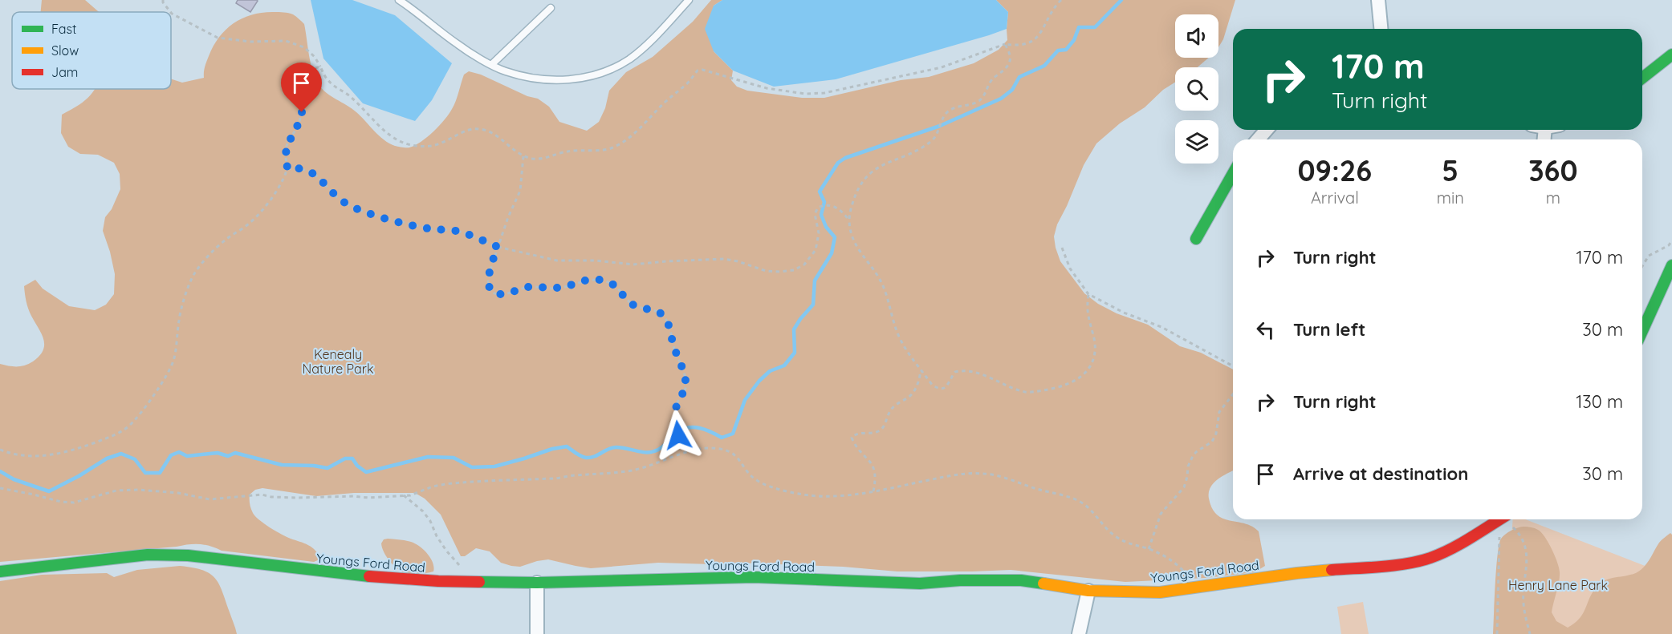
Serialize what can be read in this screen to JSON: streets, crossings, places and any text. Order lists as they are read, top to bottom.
{
  "streets": {
    "street": ["Youngs Ford Road"]
  },
  "parks": ["Kenealy Nature Park", "Henry Lane Park"],
  "legend": ["Fast", "Slow", "Jam"],
  "page": {
    "turn": ["170 m", "Turn right"],
    "eta": [
      "09:26",
      "Arrival",
      "5",
      "min",
      "360",
      "m"
    ],
    "list": [
      {
        "name": "Turn right",
        "value": "170 m"
      },
      {
        "name": "Turn left",
        "value": "30 m"
      },
      {
        "name": "Turn right",
        "value": "130 m"
      },
      {
        "name": "Arrive at destination",
        "value": "30 m"
      }
    ]
  }
}
